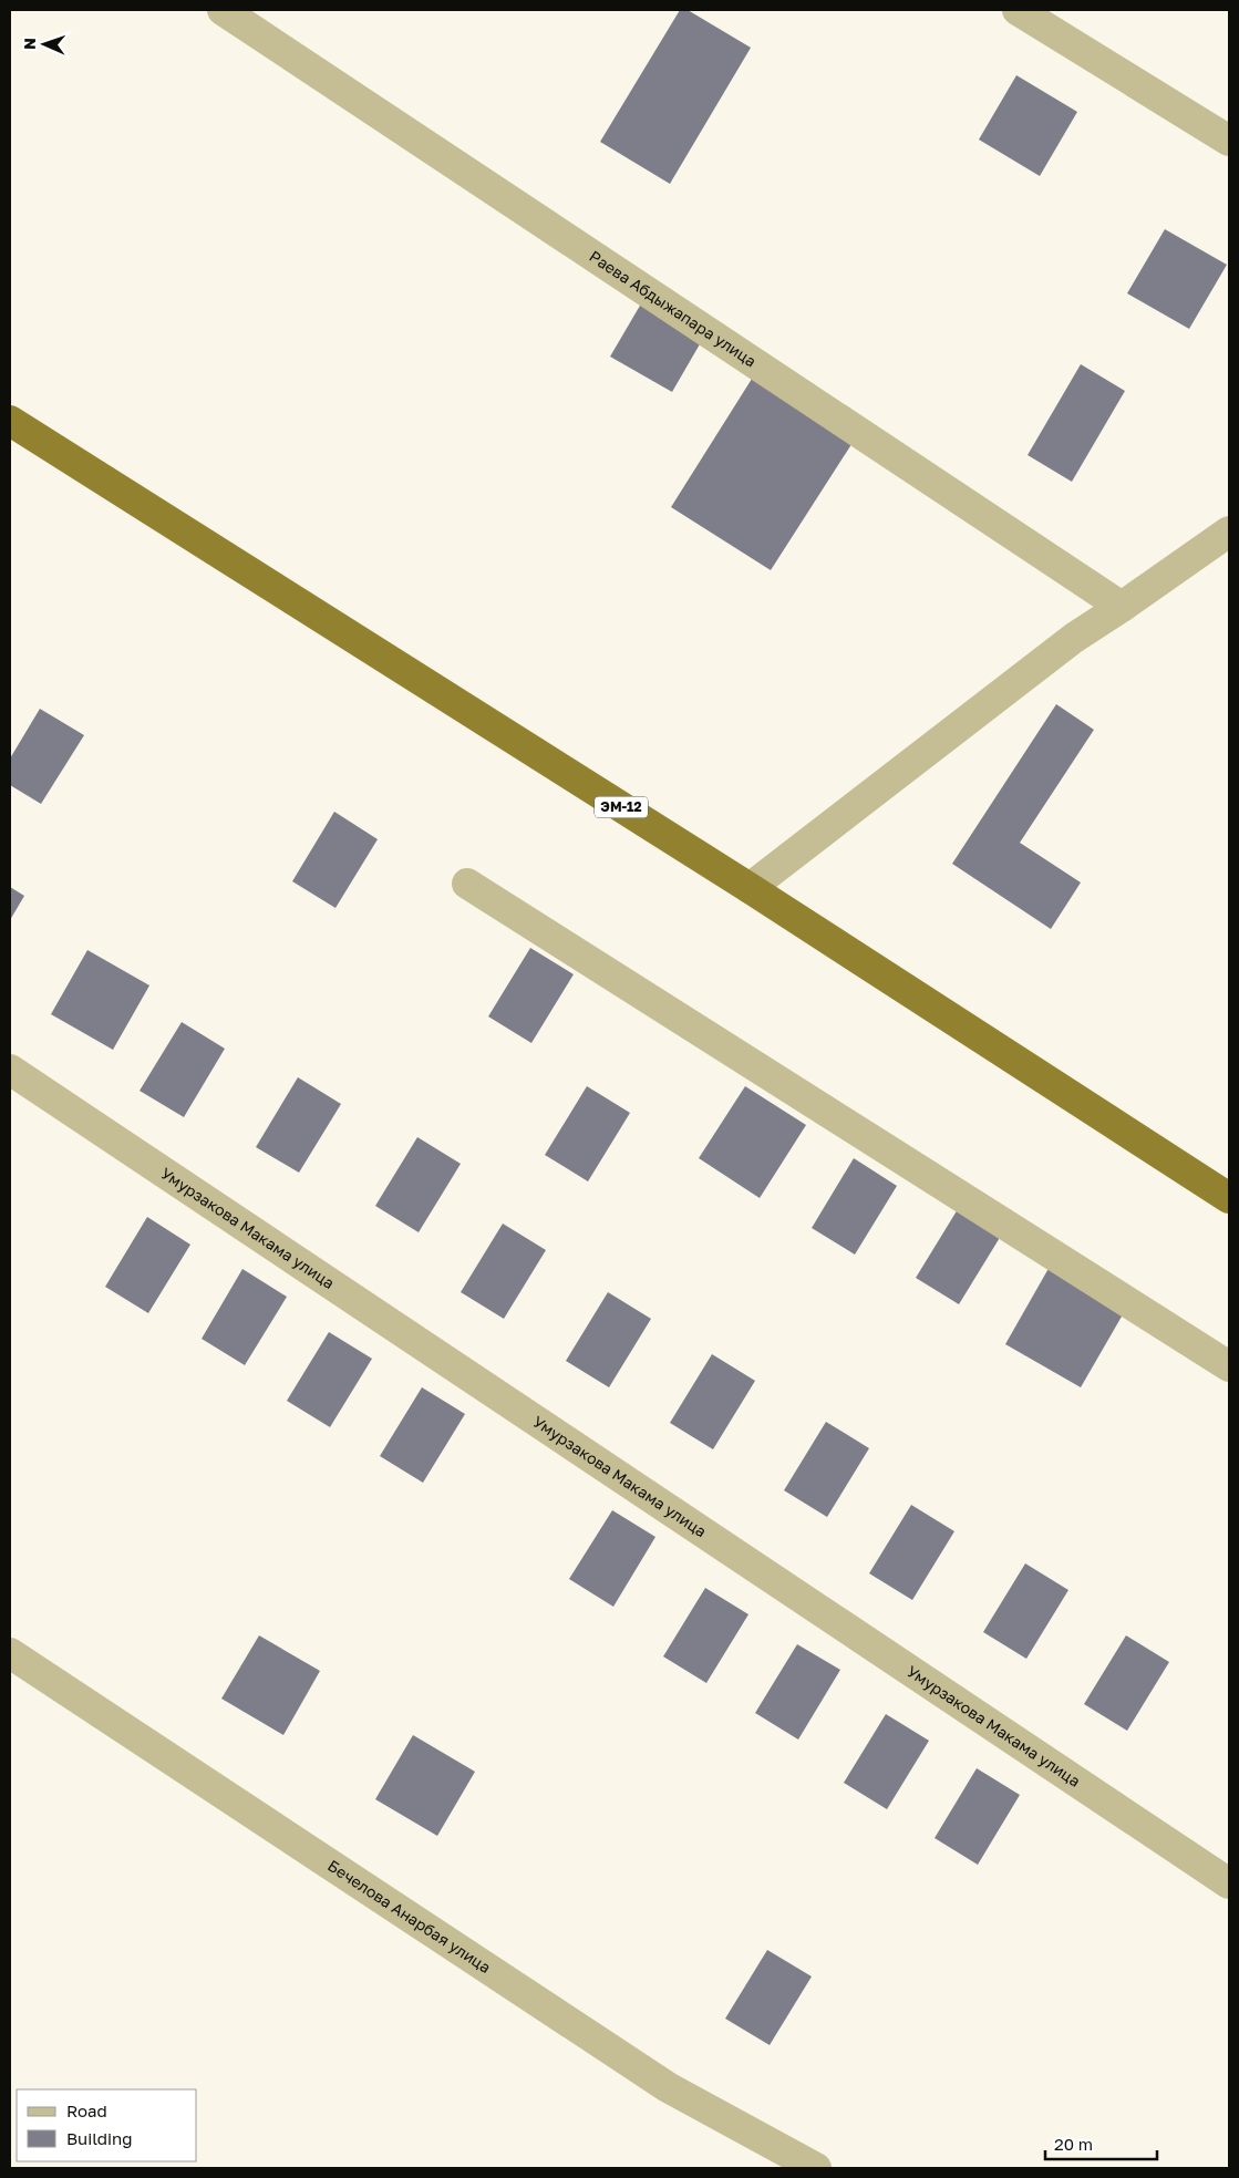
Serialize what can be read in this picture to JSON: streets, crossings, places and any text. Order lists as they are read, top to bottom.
{
  "streets": {
    "highway": ["ЭМ-12"],
    "street": ["Раева Абдыжапара улица", "Умурзакова Макама улица", "Бечелова Анарбая улица"]
  },
  "legend": ["Road", "Building"],
  "scale_bar": "20 m",
  "north": "left"
}
